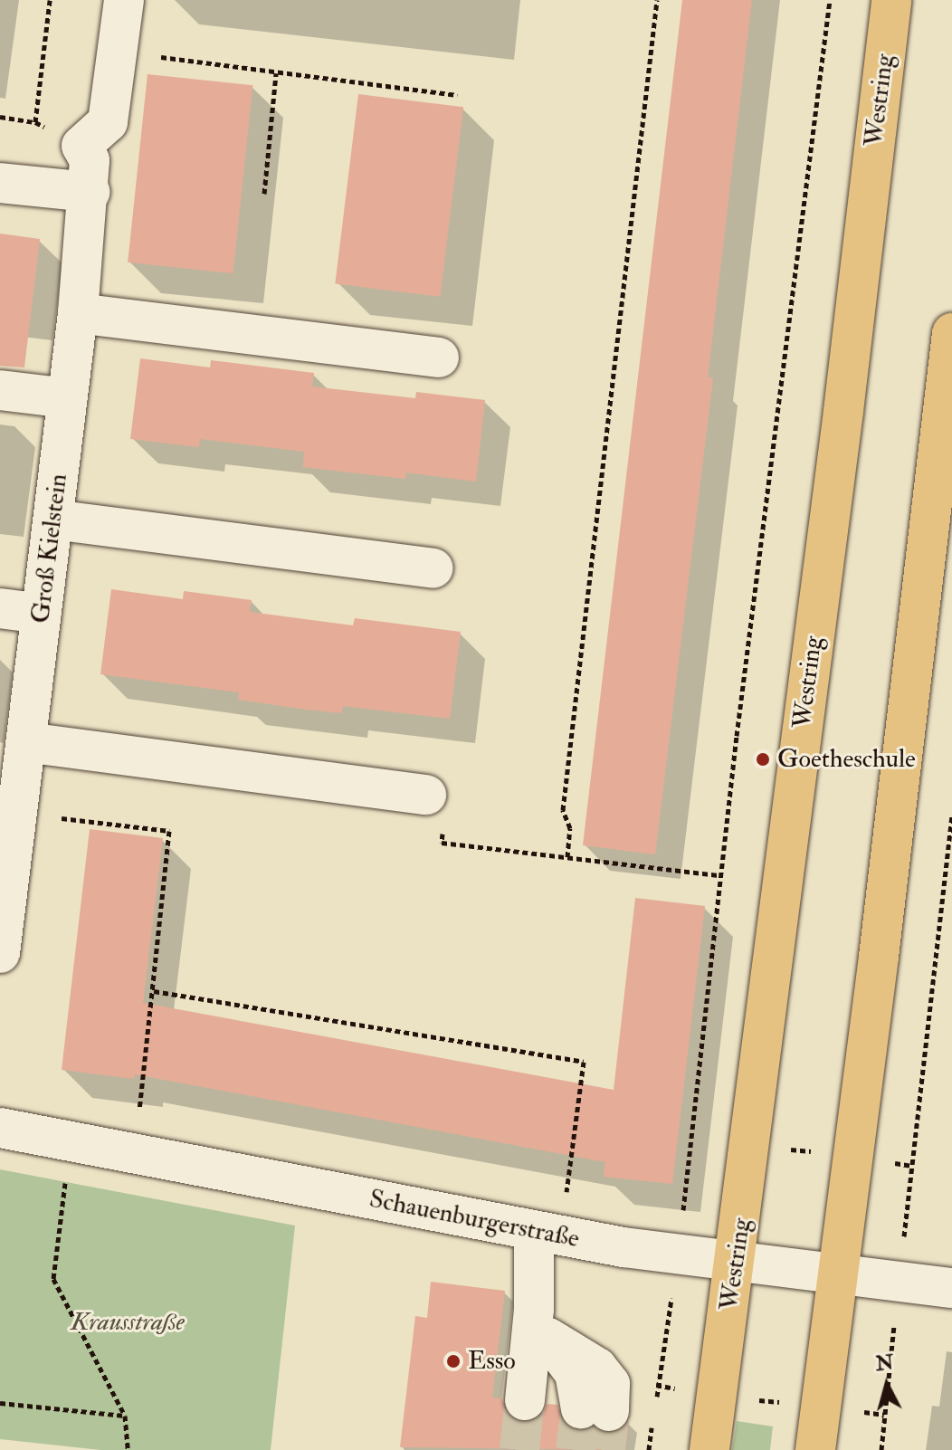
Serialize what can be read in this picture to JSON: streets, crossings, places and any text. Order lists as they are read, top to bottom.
{
  "streets": {
    "main road": ["Westring"],
    "street": ["Groß Kielstein", "Schauenburgerstraße"]
  },
  "crossings": [
    ["Westring", "Schauenburgerstraße"]
  ],
  "parks": ["Krausstraße"],
  "places": ["Goetheschule", "Esso"],
  "north": "top"
}
